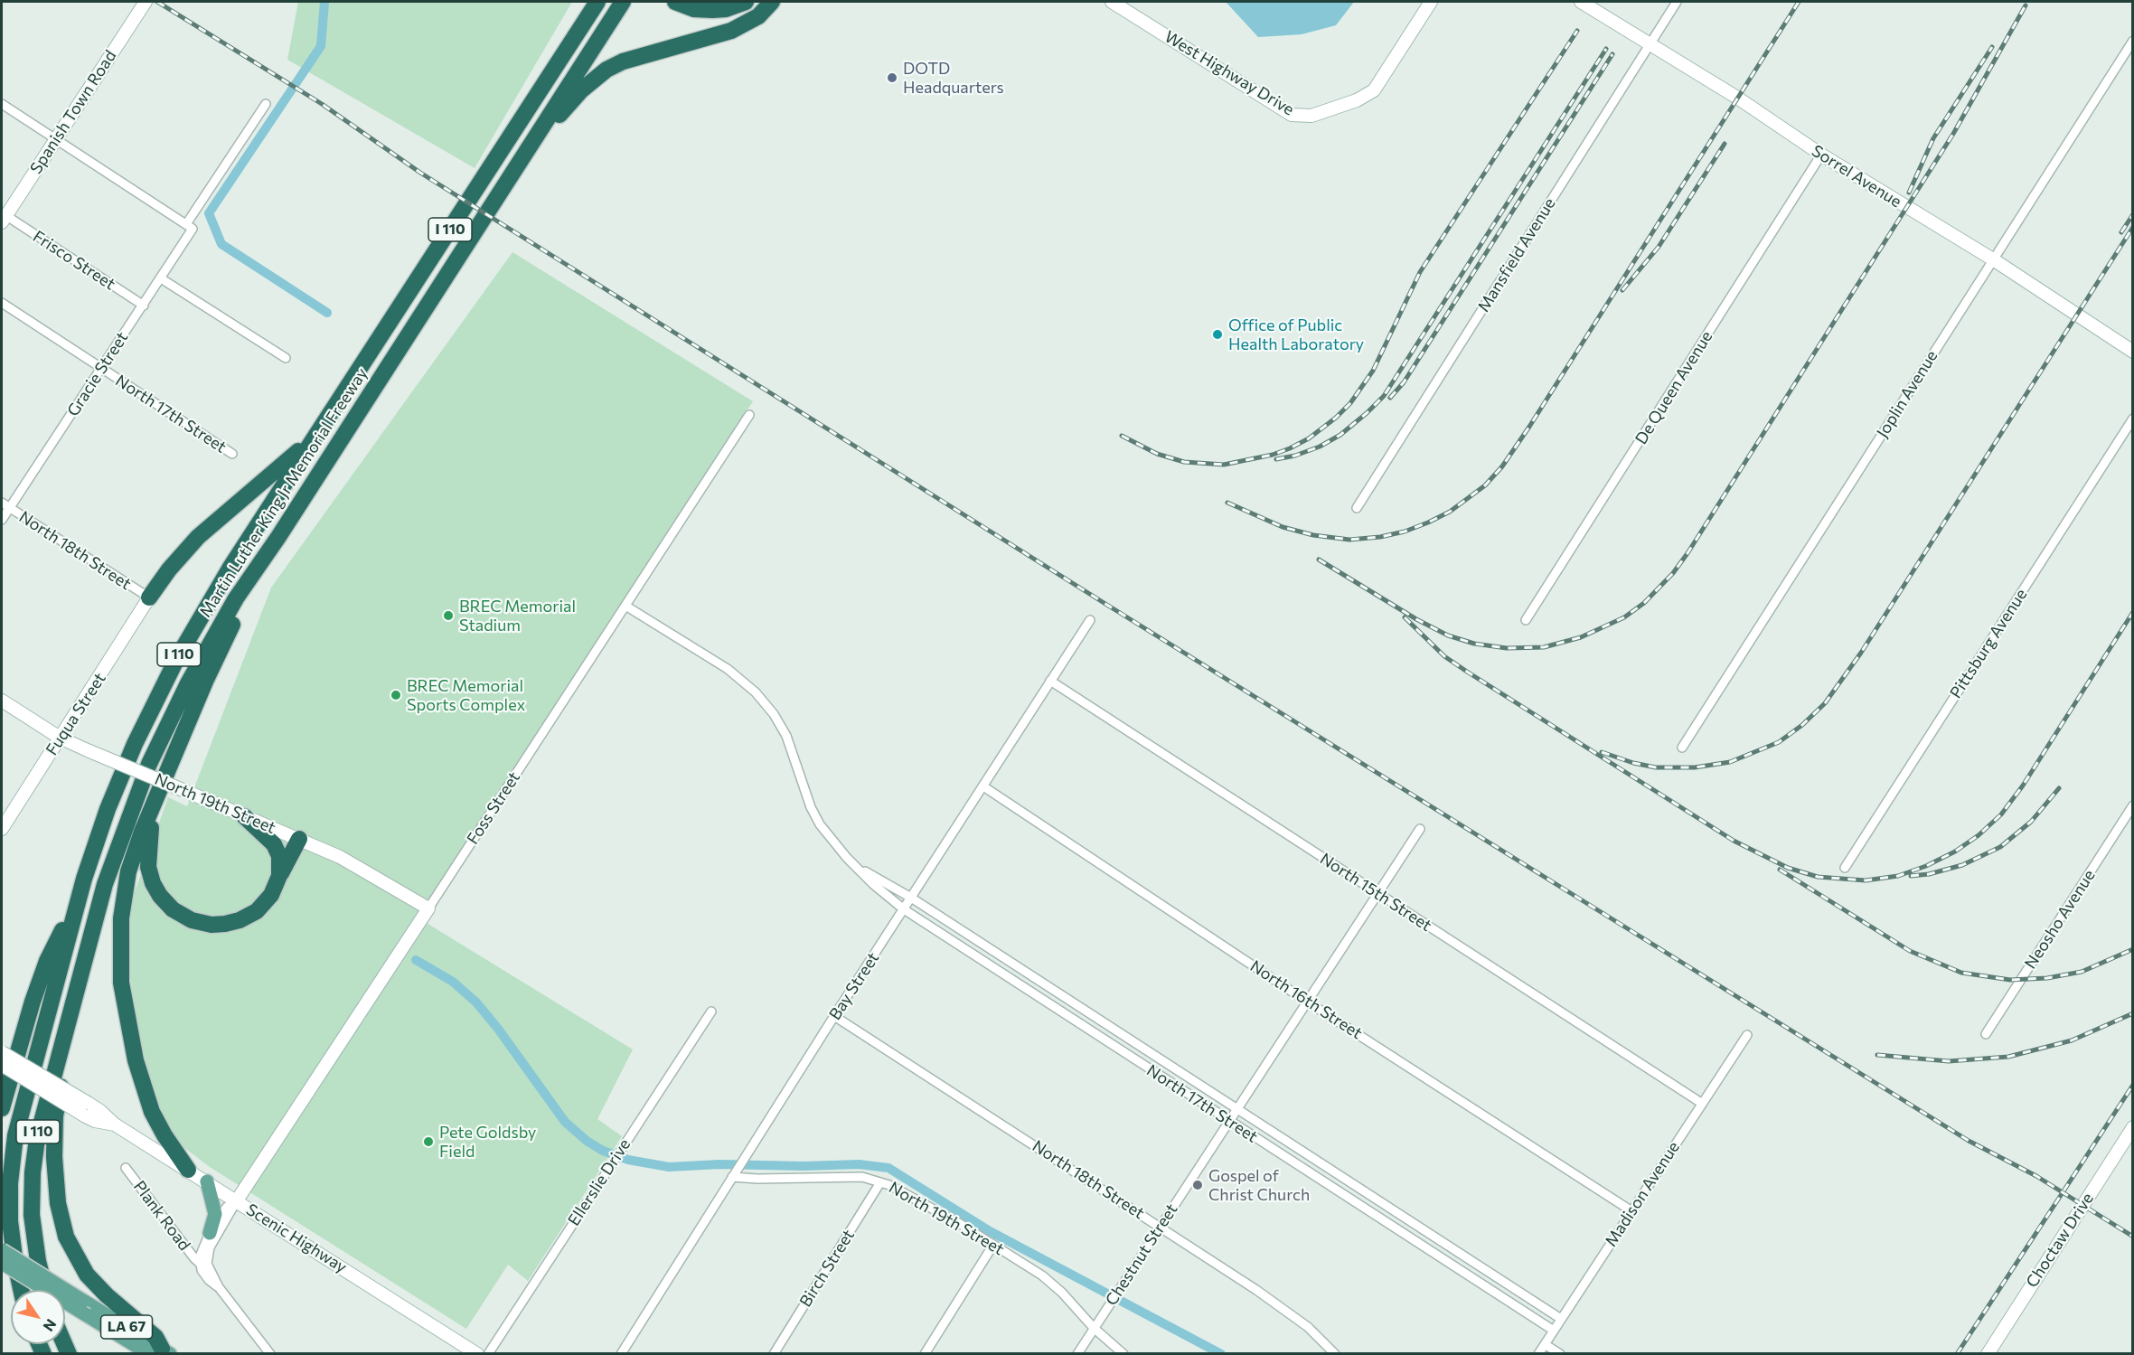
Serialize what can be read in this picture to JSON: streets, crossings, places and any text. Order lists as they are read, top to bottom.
{
  "streets": {
    "highway": ["I 110", "Martin Luther King Jr Memorial Freeway"],
    "main road": ["LA 67"],
    "street": [
      "West Highway Drive",
      "Spanish Town Road",
      "Sorrel Avenue",
      "Mansfield Avenue",
      "Frisco Street",
      "Gracie Street",
      "De Queen Avenue",
      "Joplin Avenue",
      "North 17th Street",
      "North 18th Street",
      "Pittsburg Avenue",
      "Fuqua Street",
      "North 19th Street",
      "Foss Street",
      "North 15th Street",
      "Neosho Avenue",
      "Bay Street",
      "North 16th Street",
      "Ellerslie Drive",
      "Madison Avenue",
      "Plank Road",
      "Scenic Highway",
      "Choctaw Drive",
      "Chestnut Street",
      "Birch Street"
    ]
  },
  "crossings": [
    ["Spanish Town Road", "Frisco Street"],
    ["Sorrel Avenue", "Mansfield Avenue"],
    ["Sorrel Avenue", "De Queen Avenue"],
    ["Sorrel Avenue", "Joplin Avenue"],
    ["Frisco Street", "Gracie Street"],
    ["Gracie Street", "North 17th Street"],
    ["Gracie Street", "North 18th Street"],
    ["North 17th Street", "Foss Street"],
    ["North 17th Street", "Bay Street"],
    ["North 17th Street", "Madison Avenue"],
    ["North 17th Street", "Chestnut Street"],
    ["North 18th Street", "Fuqua Street"],
    ["North 18th Street", "Bay Street"],
    ["North 18th Street", "Chestnut Street"],
    ["Fuqua Street", "North 19th Street"],
    ["North 19th Street", "Foss Street"],
    ["North 19th Street", "Bay Street"],
    ["North 19th Street", "Chestnut Street"],
    ["North 19th Street", "Birch Street"],
    ["Foss Street", "Plank Road"],
    ["Foss Street", "Scenic Highway"],
    ["North 15th Street", "Bay Street"],
    ["North 15th Street", "Madison Avenue"],
    ["North 15th Street", "Chestnut Street"],
    ["Bay Street", "North 16th Street"],
    ["North 16th Street", "Madison Avenue"],
    ["North 16th Street", "Chestnut Street"],
    ["Plank Road", "Scenic Highway"]
  ],
  "places": [
    "DOTD Headquarters",
    "Office of Public Health Laboratory",
    "BREC Memorial Stadium",
    "BREC Memorial Sports Complex",
    "Pete Goldsby Field",
    "Gospel of Christ Church"
  ],
  "north": "bottom right"
}
